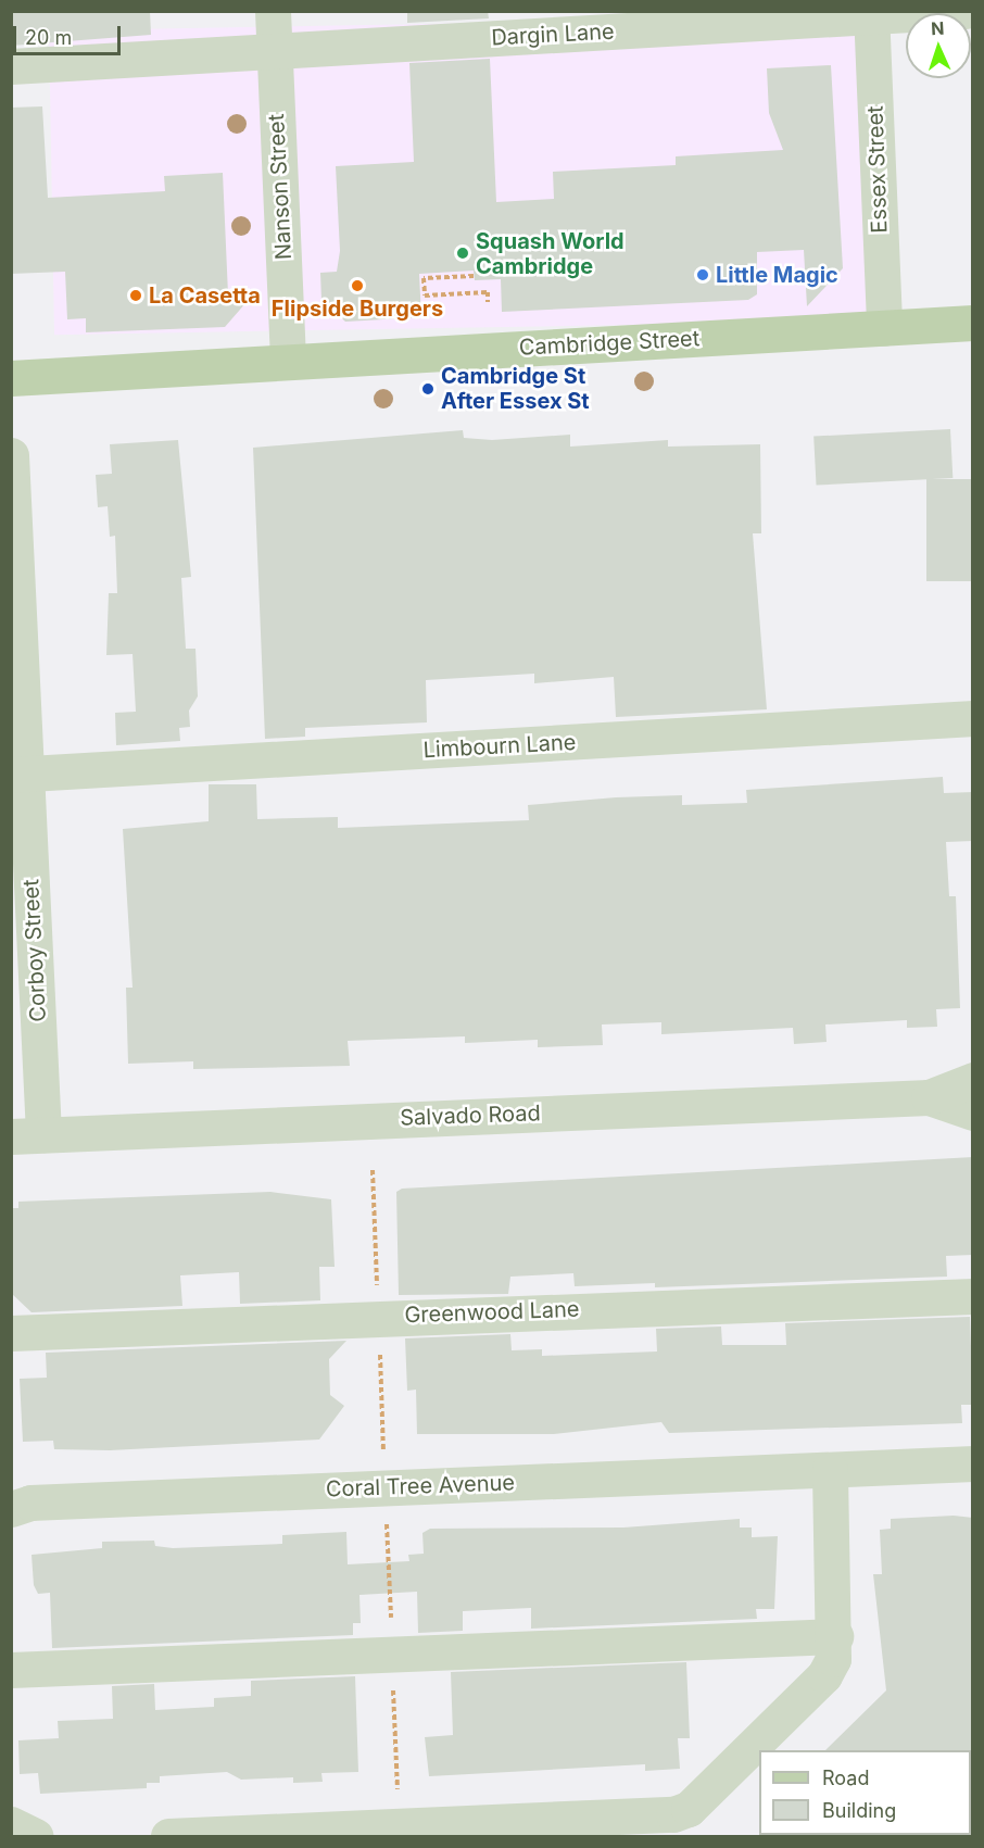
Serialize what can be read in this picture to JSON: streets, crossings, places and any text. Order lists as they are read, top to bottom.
{
  "streets": {
    "main road": ["Cambridge Street"],
    "street": [
      "Dargin Lane",
      "Essex Street",
      "Nanson Street",
      "Limbourn Lane",
      "Corboy Street",
      "Salvado Road",
      "Greenwood Lane",
      "Coral Tree Avenue"
    ]
  },
  "crossings": [
    ["Dargin Lane", "Essex Street"],
    ["Dargin Lane", "Nanson Street"],
    ["Essex Street", "Cambridge Street"],
    ["Nanson Street", "Cambridge Street"],
    ["Limbourn Lane", "Corboy Street"],
    ["Corboy Street", "Salvado Road"]
  ],
  "places": [
    "Squash World Cambridge",
    "Little Magic",
    "Flipside Burgers",
    "La Casetta",
    "Cambridge St After Essex St"
  ],
  "legend": ["Road", "Building"],
  "scale_bar": "20 m",
  "north": "top"
}
